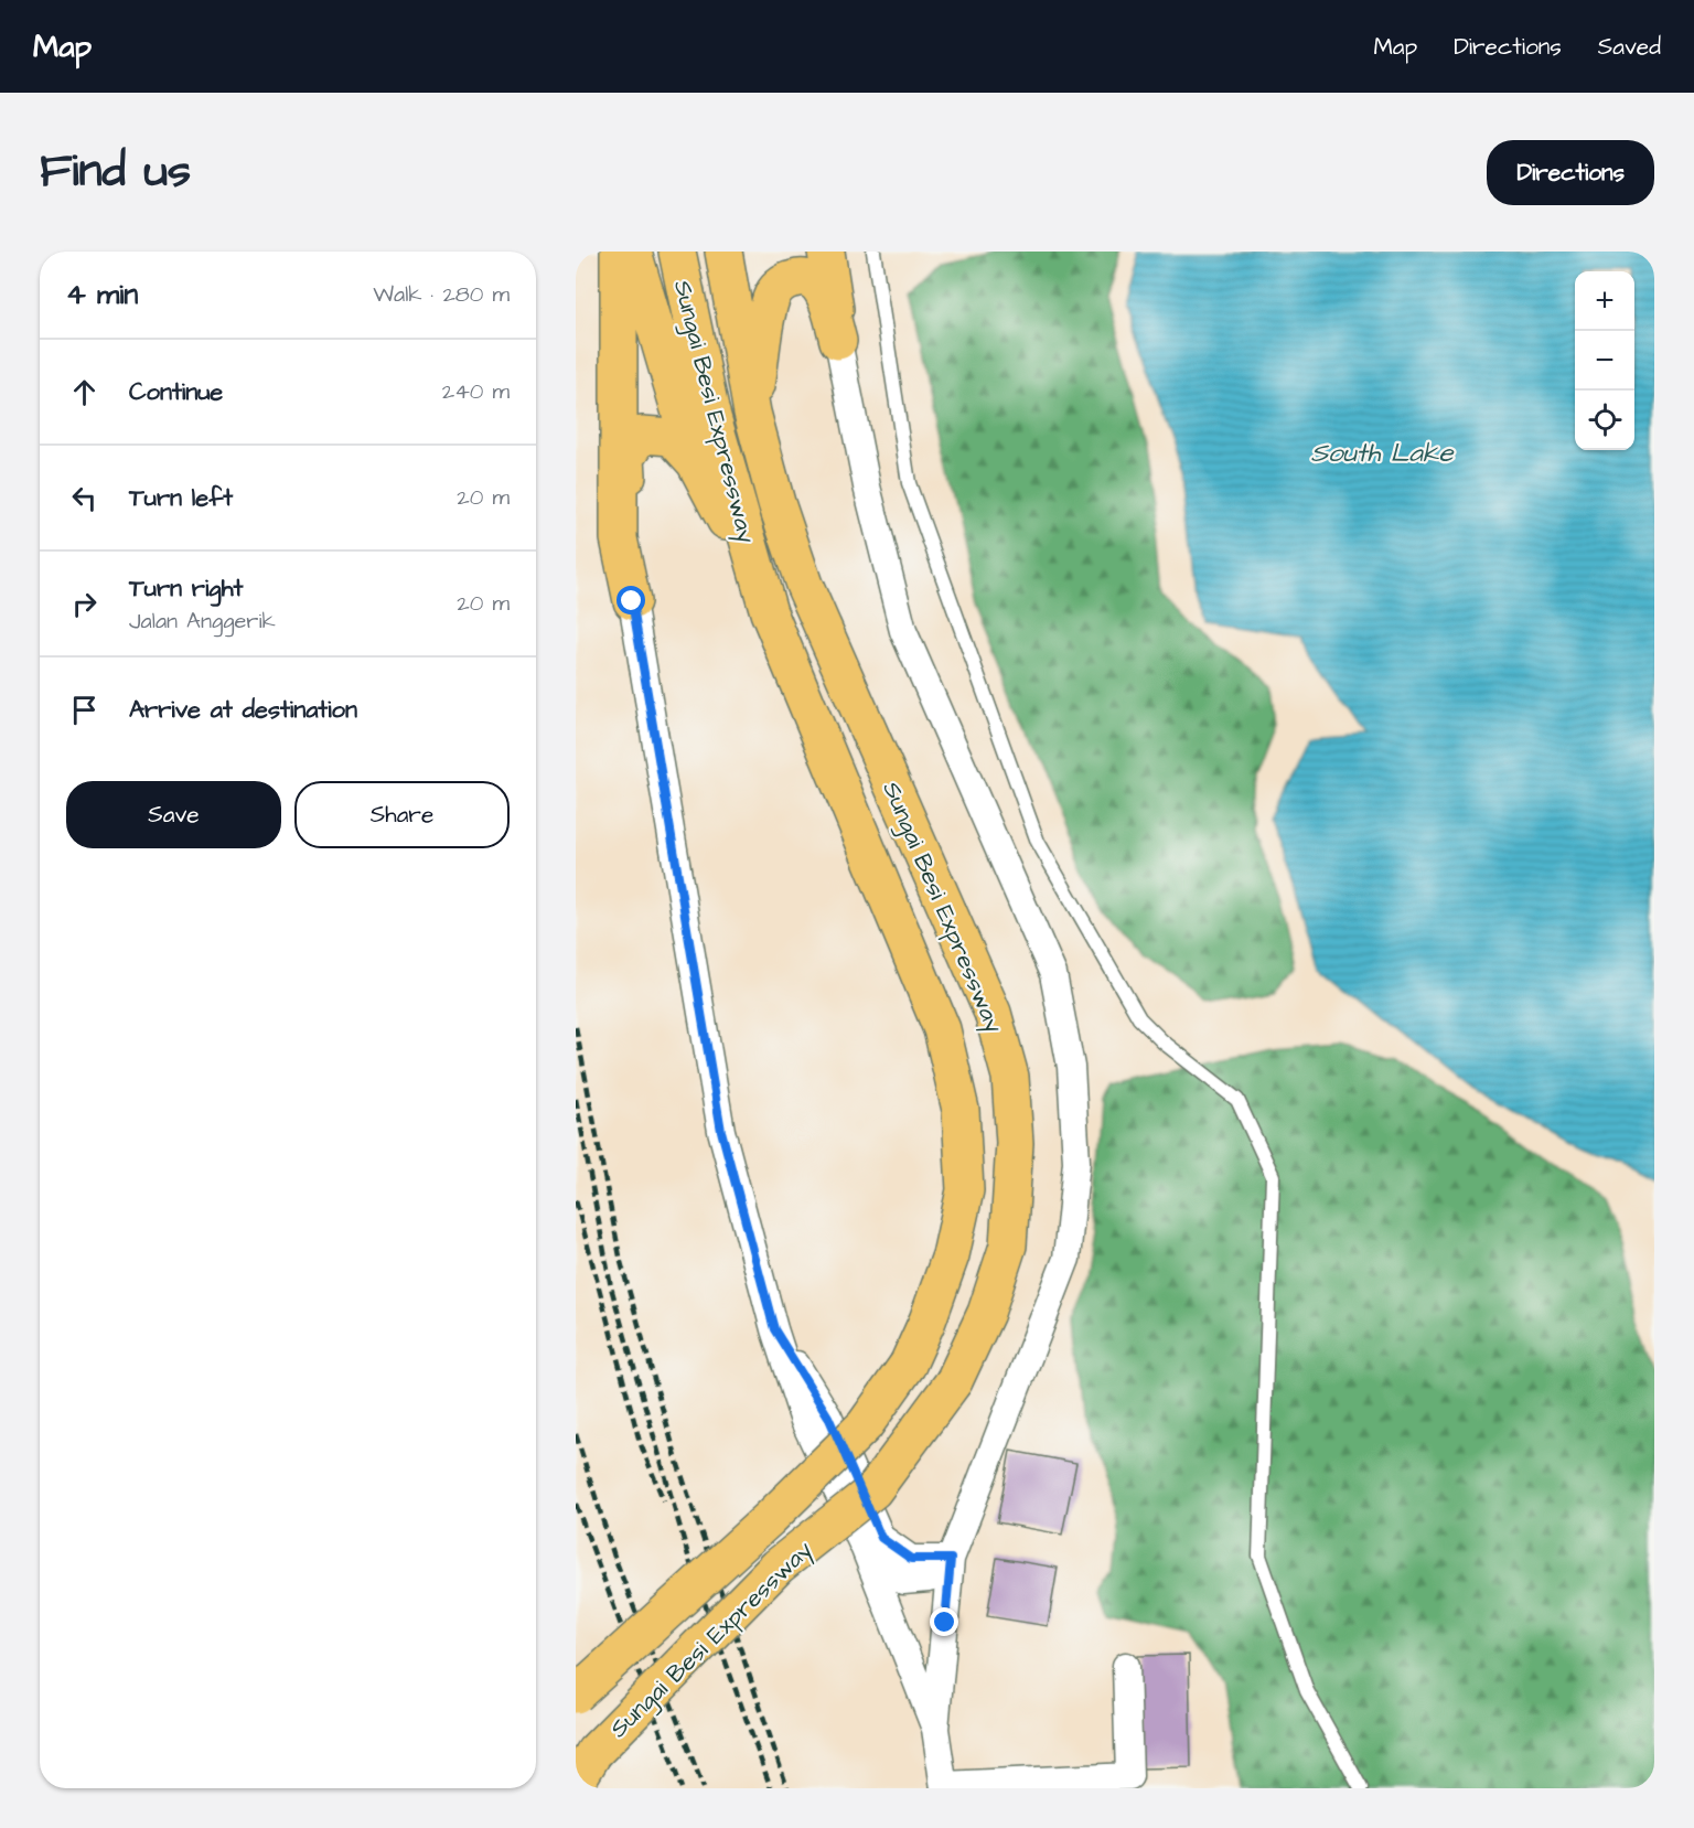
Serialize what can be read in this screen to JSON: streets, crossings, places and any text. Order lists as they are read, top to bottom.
{
  "streets": {
    "highway": ["Sungai Besi Expressway"]
  },
  "water": ["South Lake"],
  "page": {
    "header": "Map",
    "nav": ["Map", "Directions", "Saved"],
    "title": "Find us",
    "buttons": [
      "Directions",
      ["Save", "Share"]
    ],
    "heading": ["4 min", "Walk · 280 m"],
    "map_buttons": ["+", "−"],
    "list": [
      ["Continue", "240 m"],
      ["Turn left", "20 m"],
      ["Turn right", "Jalan Anggerik", "20 m"],
      "Arrive at destination"
    ]
  }
}
